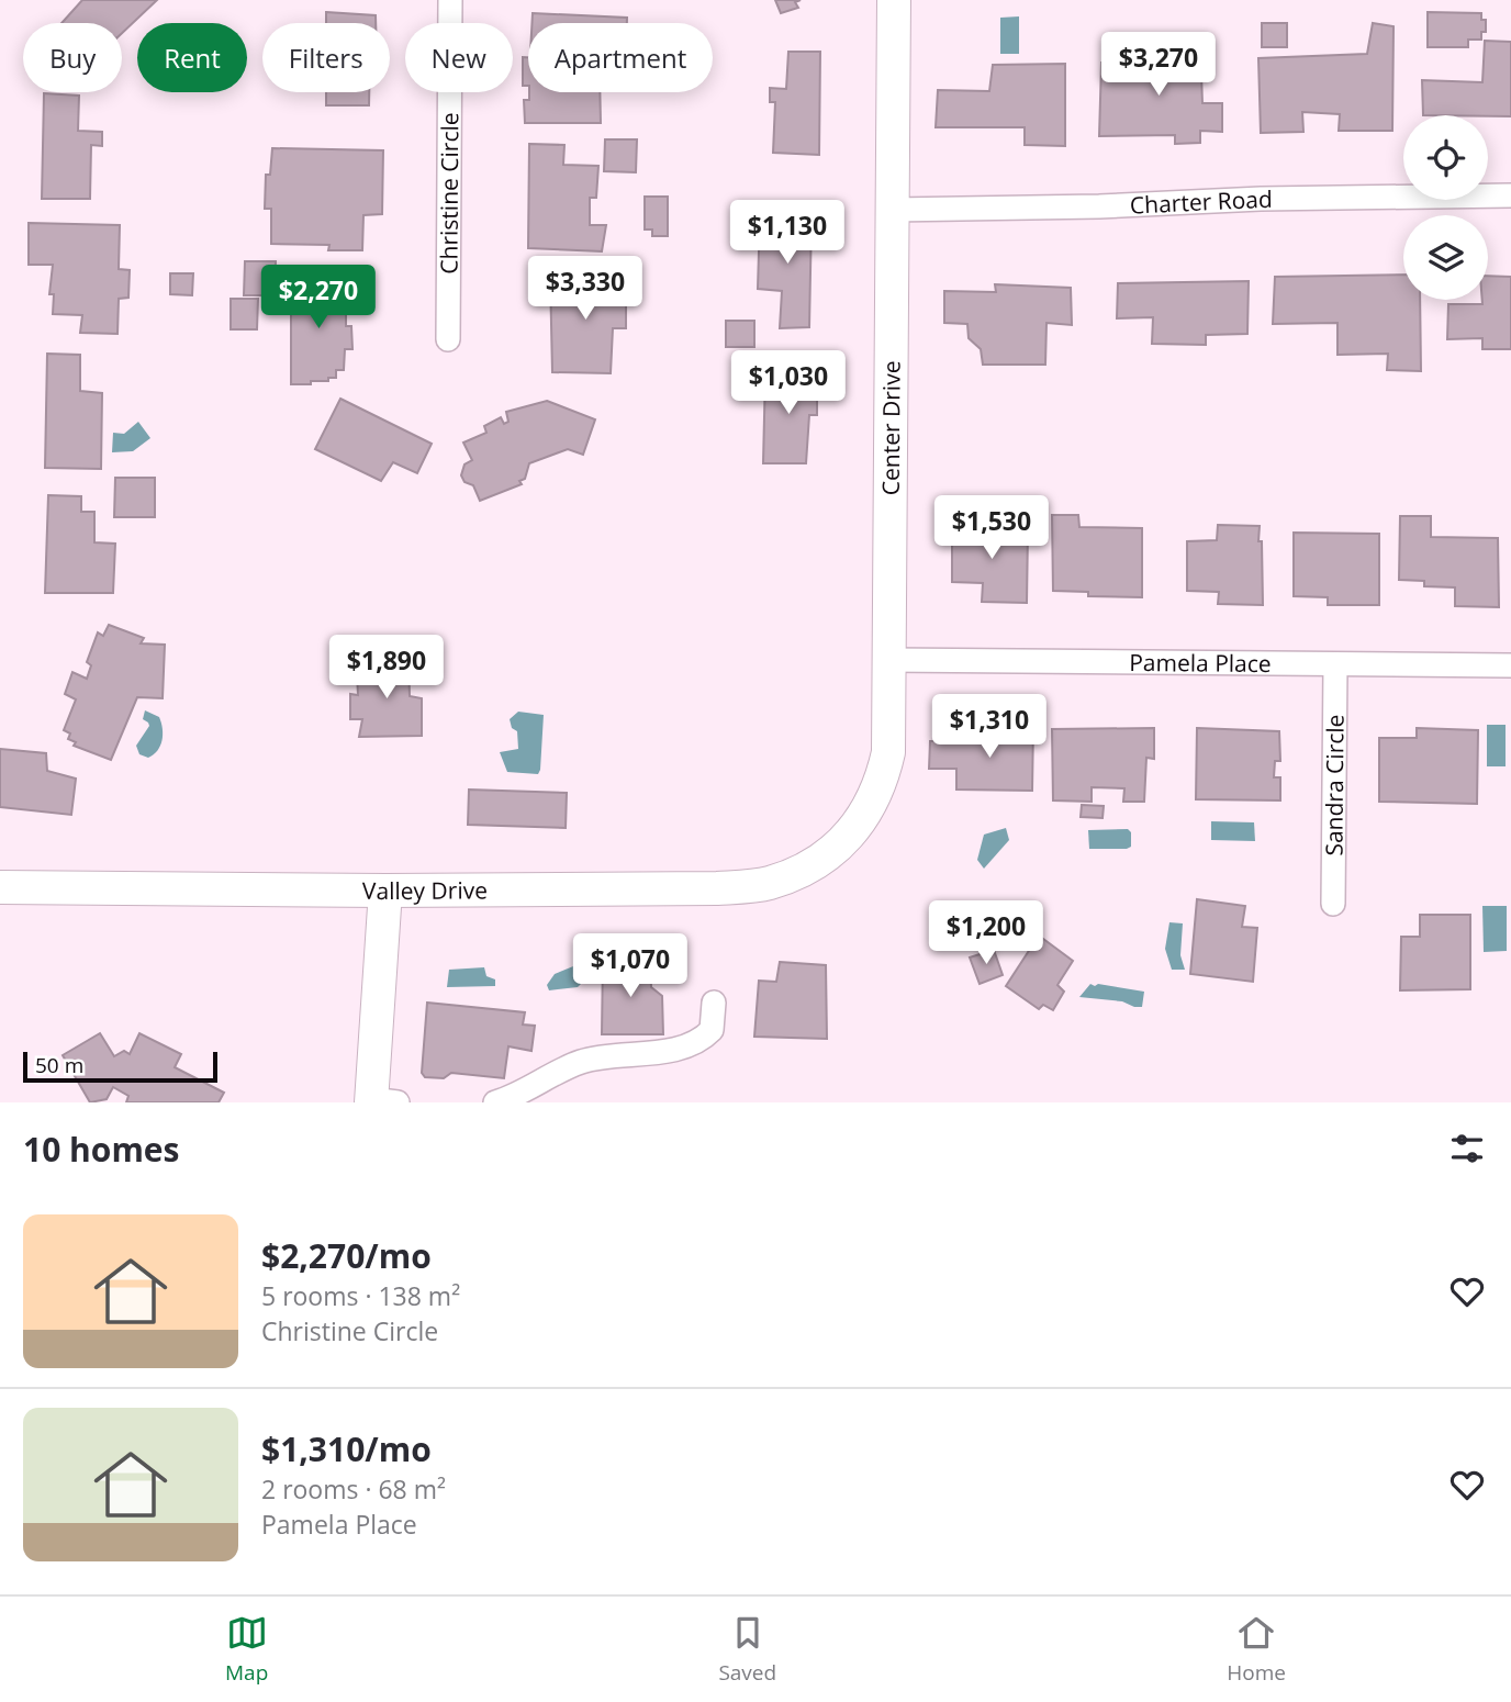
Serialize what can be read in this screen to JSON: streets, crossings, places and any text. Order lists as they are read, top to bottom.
{
  "streets": {
    "street": [
      "Christine Circle",
      "Charter Road",
      "Center Drive",
      "Pamela Place",
      "Sandra Circle",
      "Valley Drive"
    ]
  },
  "crossings": [
    ["Charter Road", "Center Drive"],
    ["Center Drive", "Pamela Place"],
    ["Center Drive", "Valley Drive"],
    ["Pamela Place", "Sandra Circle"]
  ],
  "scale_bar": "50 m",
  "page": {
    "chip": [
      "Buy",
      "Rent",
      "Filters",
      "New",
      "Apartment"
    ],
    "price": [
      "$3,270",
      "$1,130",
      "$3,330",
      "$2,270",
      "$1,030",
      "$1,530",
      "$1,890",
      "$1,310",
      "$1,200",
      "$1,070"
    ],
    "scale": "50 m",
    "heading": "10 homes",
    "list": [
      {
        "name": "$2,270/mo",
        "note": "5 rooms · 138 m² · Christine Circle"
      },
      {
        "name": "$1,310/mo",
        "note": "2 rooms · 68 m² · Pamela Place"
      }
    ],
    "tabs": ["Map", "Saved", "Home"]
  }
}
